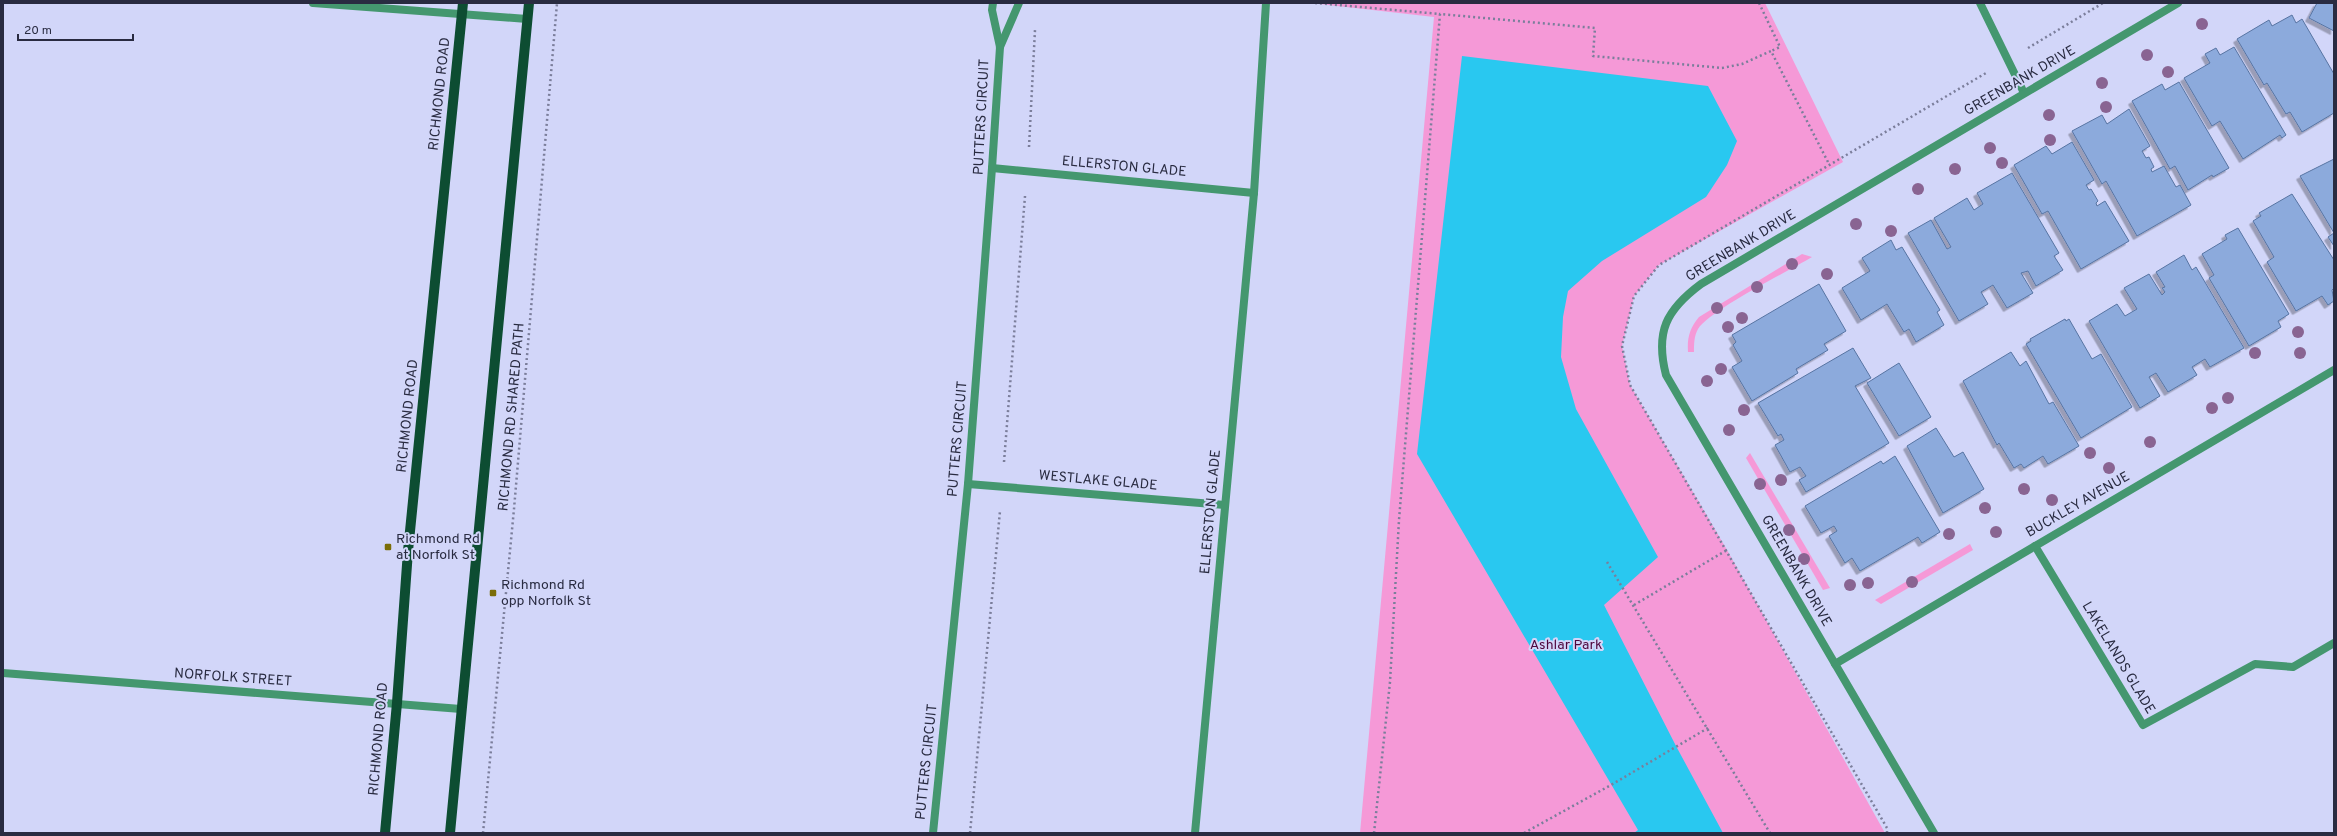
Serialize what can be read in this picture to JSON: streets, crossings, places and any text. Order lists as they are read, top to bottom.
{
  "streets": {
    "main road": ["RICHMOND ROAD"],
    "street": [
      "GREENBANK DRIVE",
      "PUTTERS CIRCUIT",
      "ELLERSTON GLADE",
      "WESTLAKE GLADE",
      "BUCKLEY AVENUE",
      "LAKELANDS GLADE",
      "NORFOLK STREET"
    ],
    "path": ["RICHMOND RD SHARED PATH"]
  },
  "crossings": [
    ["GREENBANK DRIVE", "BUCKLEY AVENUE"],
    ["RICHMOND ROAD", "NORFOLK STREET"],
    ["PUTTERS CIRCUIT", "ELLERSTON GLADE"],
    ["PUTTERS CIRCUIT", "WESTLAKE GLADE"],
    ["ELLERSTON GLADE", "WESTLAKE GLADE"],
    ["BUCKLEY AVENUE", "LAKELANDS GLADE"]
  ],
  "parks": ["Ashlar Park"],
  "places": {
    "transit": ["Richmond Rd at Norfolk St", "Richmond Rd opp Norfolk St"]
  },
  "scale_bar": "20 m"
}
